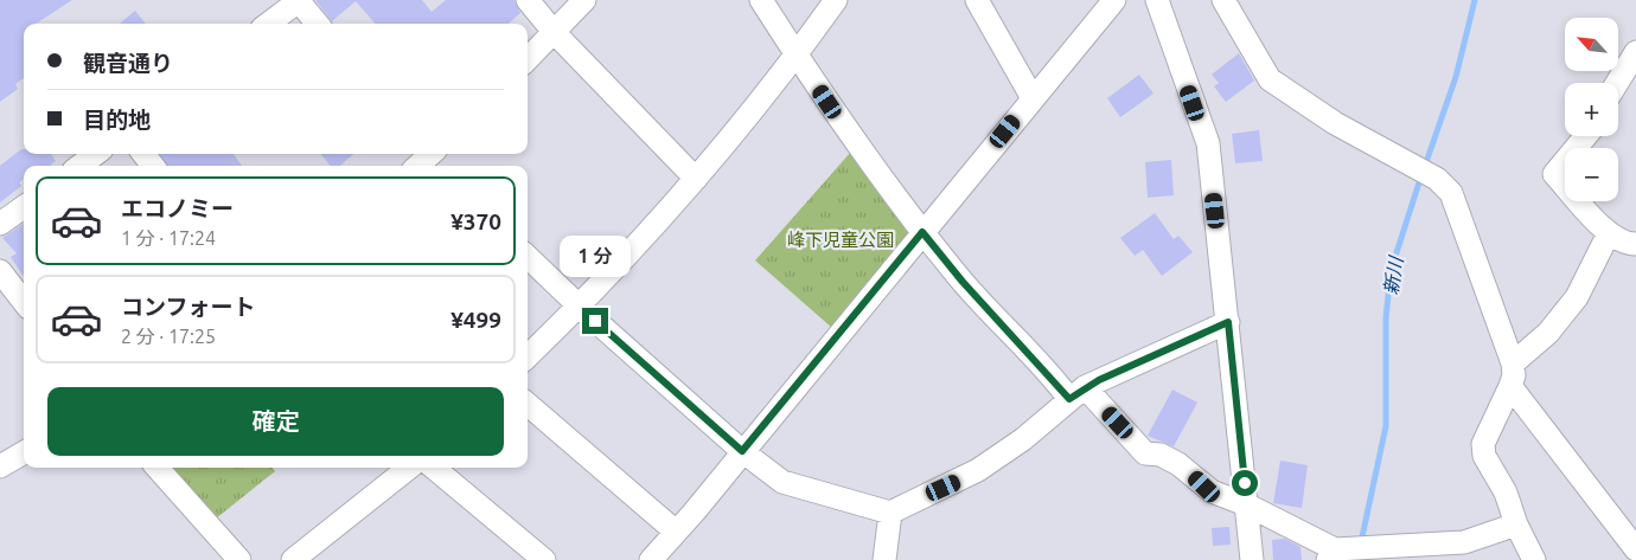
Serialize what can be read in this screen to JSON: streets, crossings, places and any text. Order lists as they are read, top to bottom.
{
  "water": ["新川"],
  "parks": ["峰下児童公園"],
  "north": "top left",
  "page": {
    "map_buttons": ["+", "−"],
    "banner": ["観音通り", "目的地"],
    "list": [
      {
        "name": "エコノミー",
        "note": "1 分 · 17:24",
        "value": "¥370"
      },
      {
        "name": "コンフォート",
        "note": "2 分 · 17:25",
        "value": "¥499"
      }
    ],
    "bubble": "1 分",
    "buttons": "確定"
  }
}
